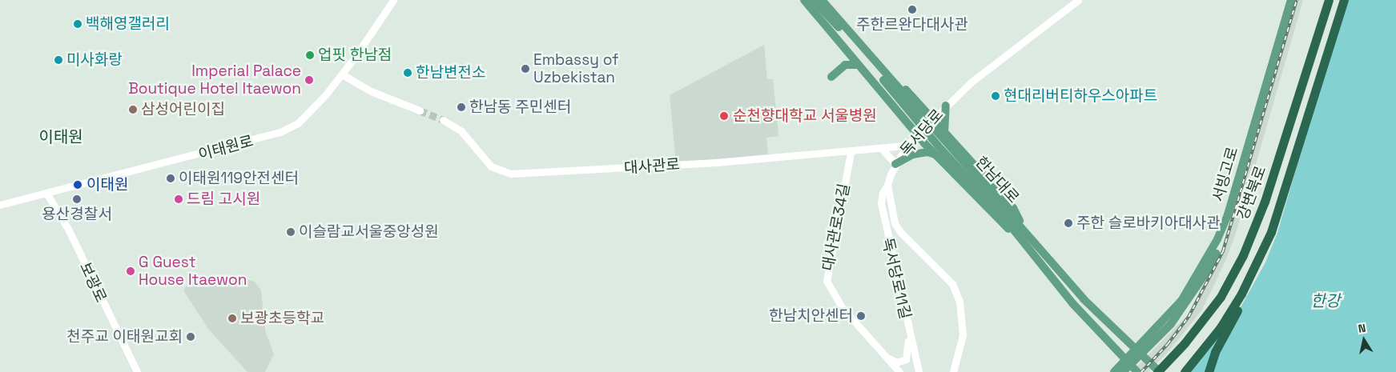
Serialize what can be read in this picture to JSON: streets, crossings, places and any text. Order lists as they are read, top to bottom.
{
  "streets": {
    "highway": ["강변북로"],
    "main road": [
      "독서당로",
      "이태원로",
      "대사관로",
      "서빙고로",
      "한남대로",
      "대사관로34길",
      "독서당로11길",
      "보광로"
    ]
  },
  "crossings": [
    ["독서당로", "대사관로"],
    ["독서당로", "독서당로11길"],
    ["이태원로", "보광로"],
    ["대사관로", "대사관로34길"],
    ["한남대로", "강변북로"]
  ],
  "districts": ["이태원"],
  "water": ["한강"],
  "places": [
    "주한르완다대사관",
    "백해영갤러리",
    "업핏 한남점",
    "미사화랑",
    "Embassy of Uzbekistan",
    "한남변전소",
    "Imperial Palace Boutique Hotel Itaewon",
    "현대리버티하우스아파트",
    "한남동 주민센터",
    "삼성어린이집",
    "순천향대학교 서울병원",
    "이태원119안전센터",
    "이태원",
    "용산경찰서",
    "드림 고시원",
    "주한 슬로바키아대사관",
    "이슬람교서울중앙성원",
    "G Guest House Itaewon",
    "한남치안센터",
    "보광초등학교",
    "천주교 이태원교회"
  ],
  "north": "top"
}
